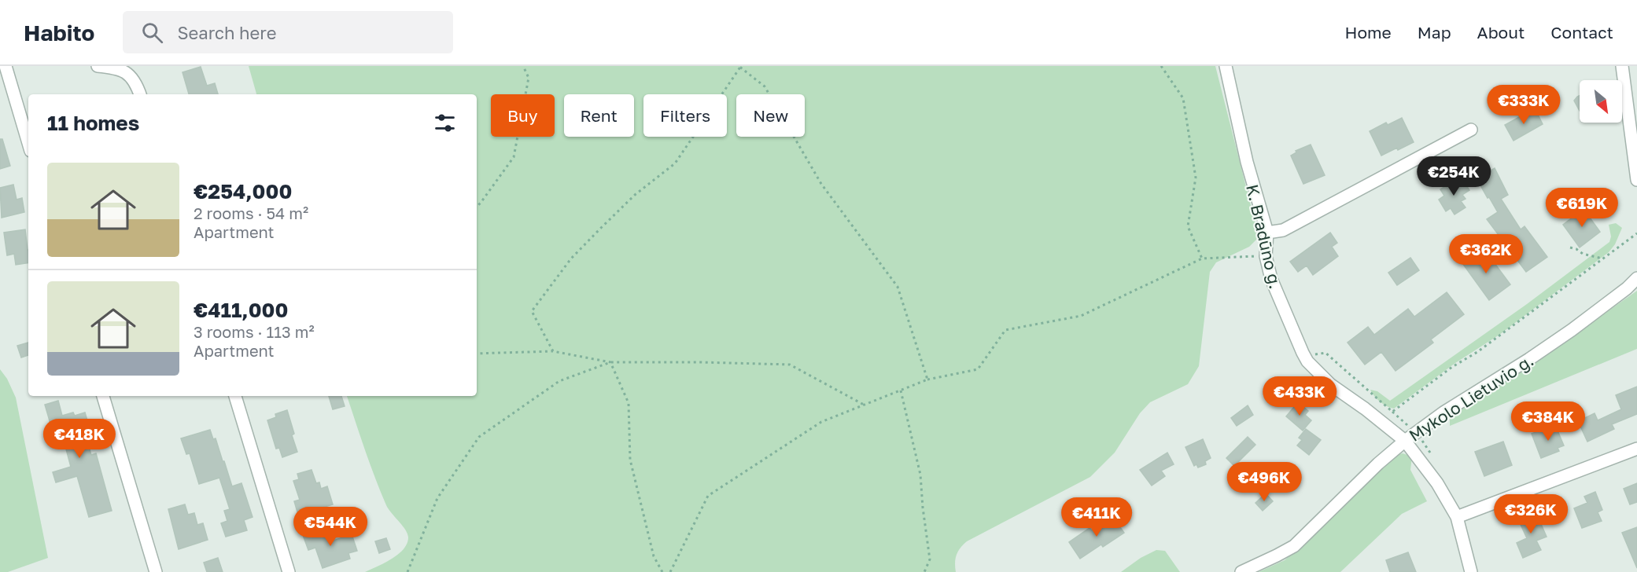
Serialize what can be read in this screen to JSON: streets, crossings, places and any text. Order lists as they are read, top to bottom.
{
  "streets": {
    "street": ["K. Bradūno g.", "Mykolo Lietuvio g."]
  },
  "crossings": [
    ["K. Bradūno g.", "Mykolo Lietuvio g."]
  ],
  "north": "bottom right",
  "page": {
    "header": "Habito",
    "search": "Search here",
    "nav": [
      "Home",
      "Map",
      "About",
      "Contact"
    ],
    "price": [
      "€333K",
      "€254K",
      "€619K",
      "€362K",
      "€433K",
      "€384K",
      "€418K",
      "€496K",
      "€326K",
      "€411K",
      "€544K"
    ],
    "chip": [
      "Buy",
      "Rent",
      "Filters",
      "New"
    ],
    "heading": "11 homes",
    "list": [
      {
        "name": "€254,000",
        "note": "2 rooms · 54 m² · Apartment"
      },
      {
        "name": "€411,000",
        "note": "3 rooms · 113 m² · Apartment"
      }
    ]
  }
}
